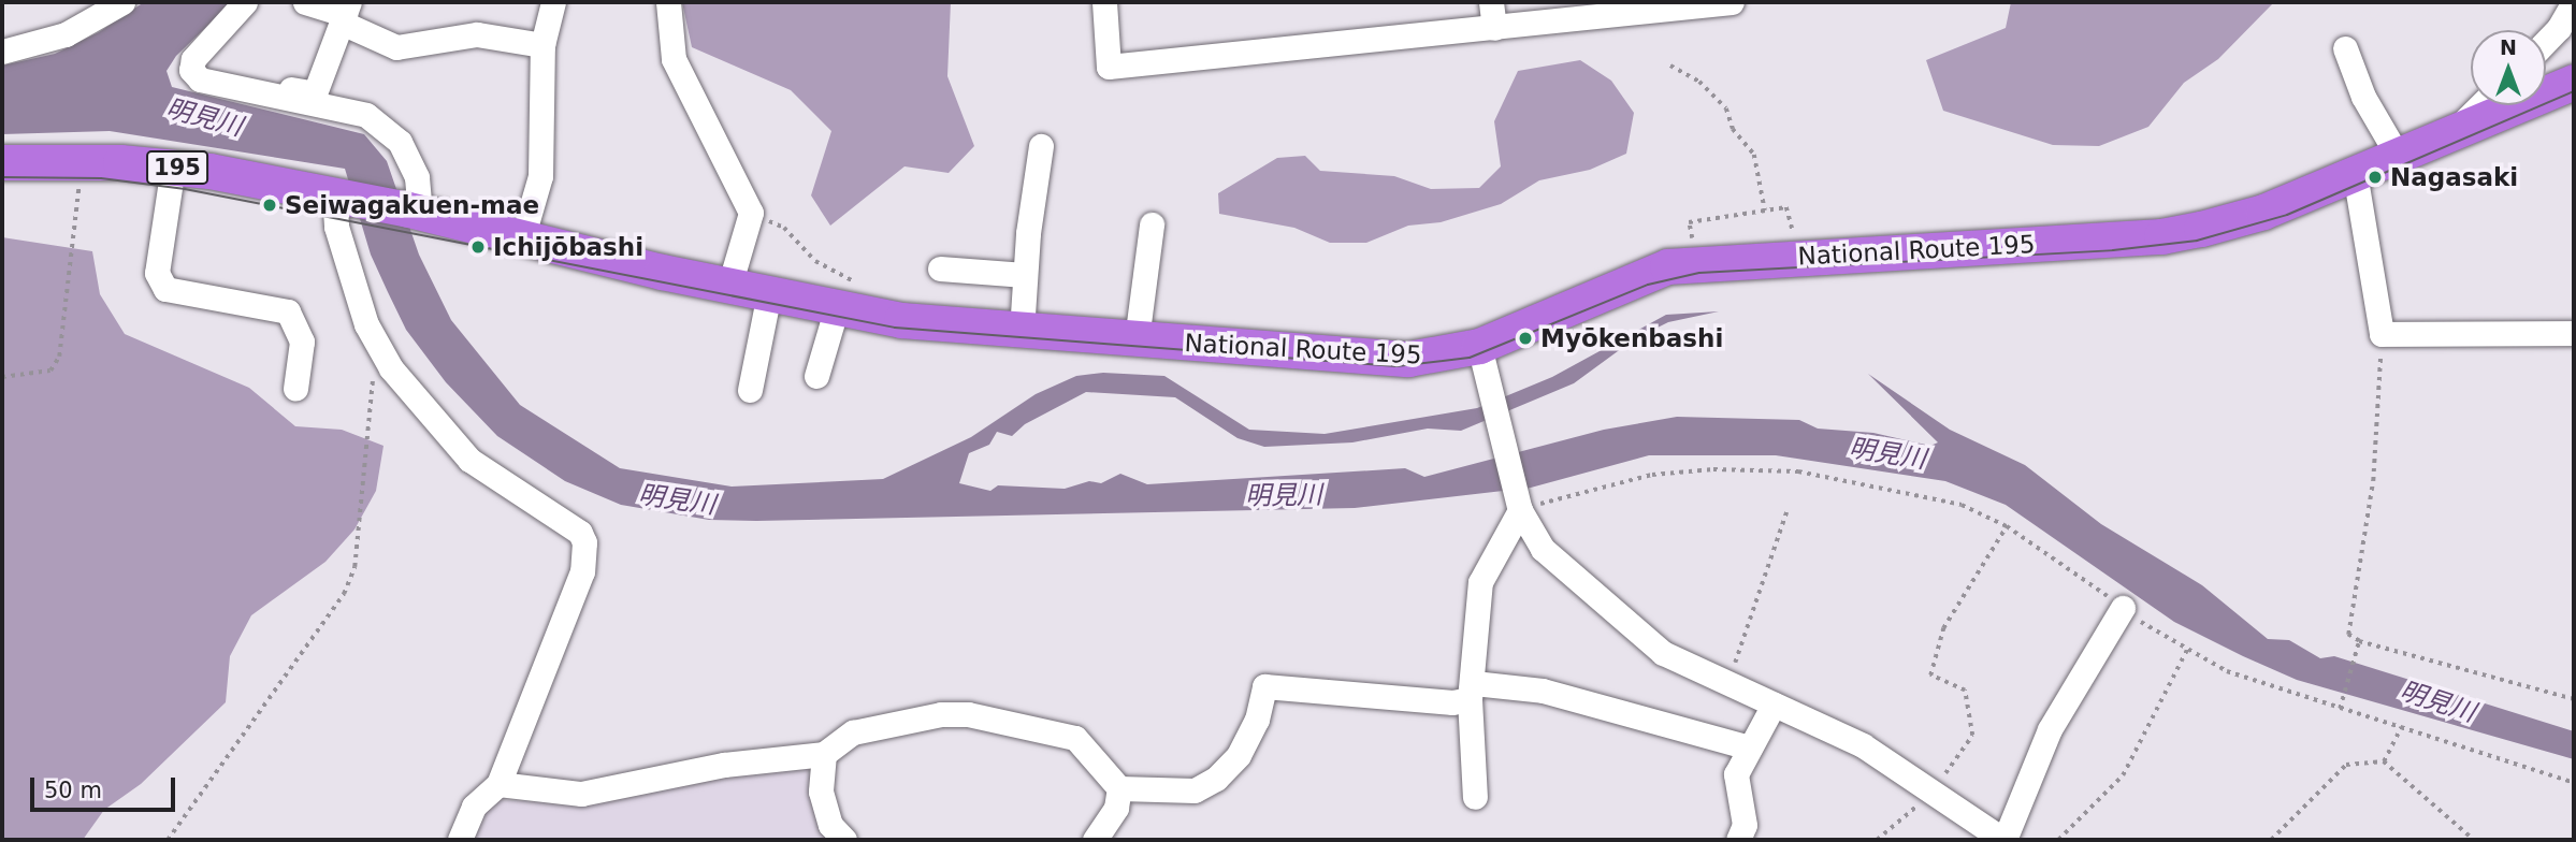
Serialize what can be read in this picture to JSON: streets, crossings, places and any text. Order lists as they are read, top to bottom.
{
  "streets": {
    "highway": ["195", "National Route 195"]
  },
  "water": ["明見川"],
  "places": [
    "Nagasaki",
    "Seiwagakuen-mae",
    "Ichijōbashi",
    "Myōkenbashi"
  ],
  "scale_bar": "50 m",
  "north": "top"
}
